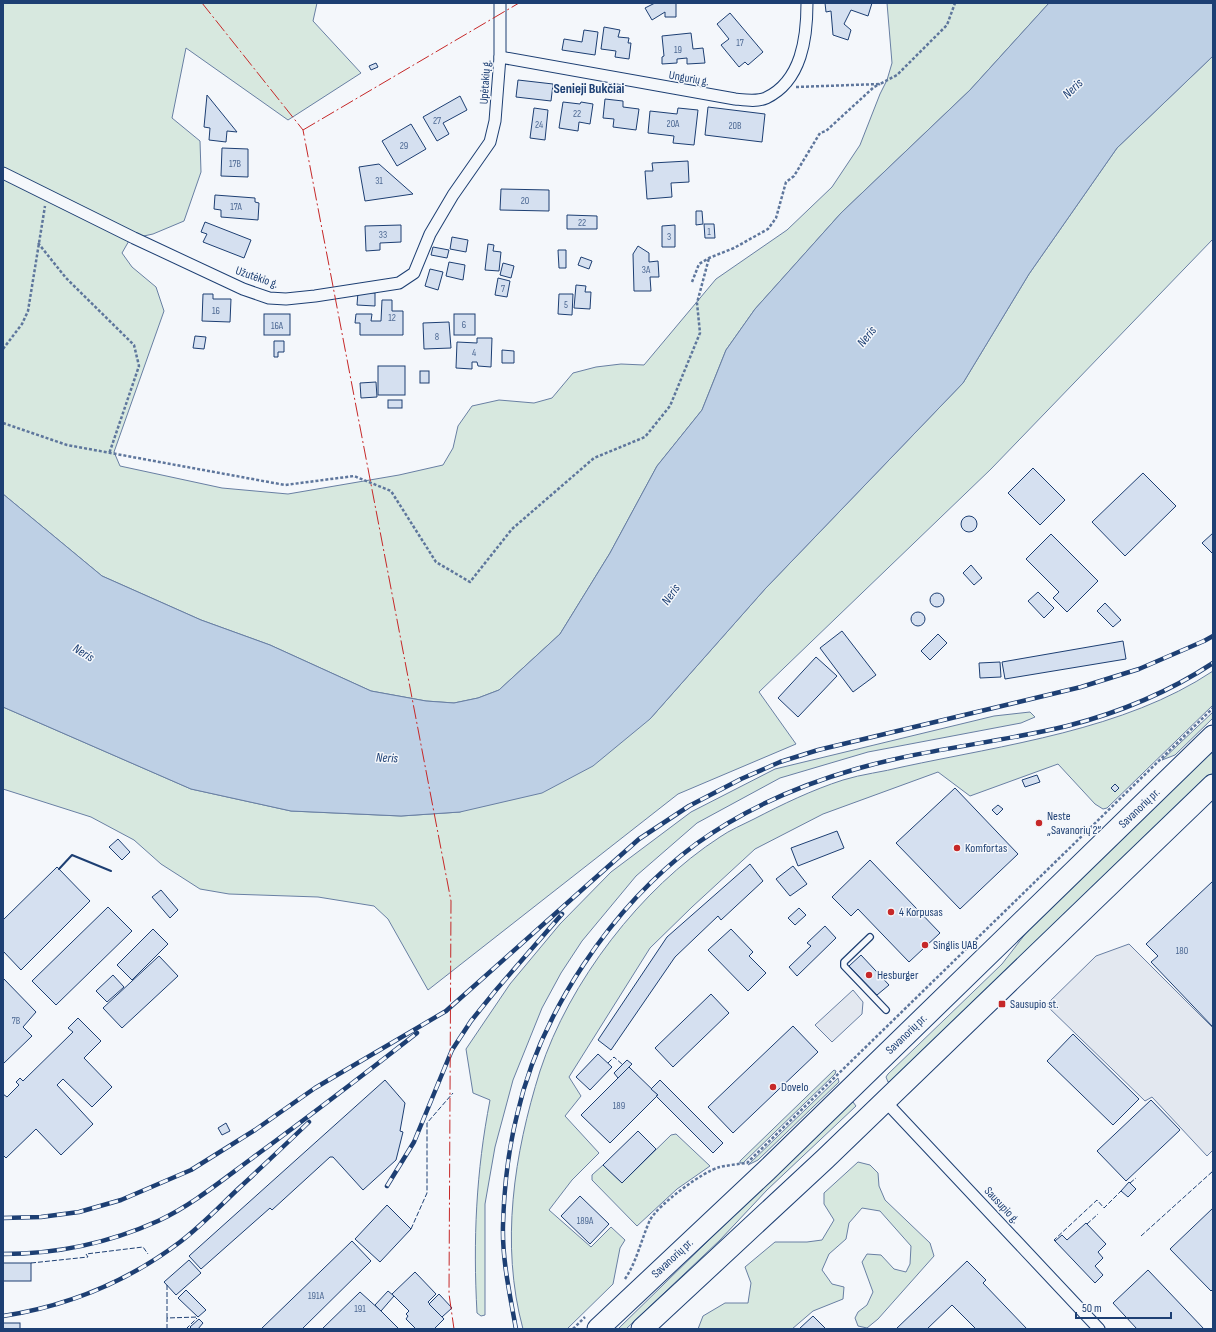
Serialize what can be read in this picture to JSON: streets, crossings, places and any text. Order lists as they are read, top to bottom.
{
  "streets": {
    "highway": ["Savanorių pr."],
    "street": [
      "Ungurių g.",
      "Upėtakių g.",
      "Užutėkio g.",
      "Sausupio g."
    ]
  },
  "crossings": [
    ["Ungurių g.", "Upėtakių g."],
    ["Upėtakių g.", "Užutėkio g."]
  ],
  "districts": ["Senieji Bukčiai"],
  "water": ["Neris"],
  "places": {
    "other": [
      "Neste „Savanorių 2“",
      "Komfortas",
      "4 Korpusas",
      "Singlis UAB",
      "Hesburger",
      "Dovelo"
    ],
    "transit": ["Sausupio st."]
  },
  "house_numbers": [
    "17",
    "19",
    "22",
    "27",
    "20A",
    "24",
    "20B",
    "29",
    "17B",
    "31",
    "20",
    "17A",
    "22",
    "1",
    "33",
    "3",
    "3A",
    "7",
    "5",
    "16",
    "12",
    "6",
    "16A",
    "8",
    "4",
    "180",
    "7B",
    "189",
    "189A",
    "191A",
    "191"
  ],
  "scale_bar": "50 m"
}
